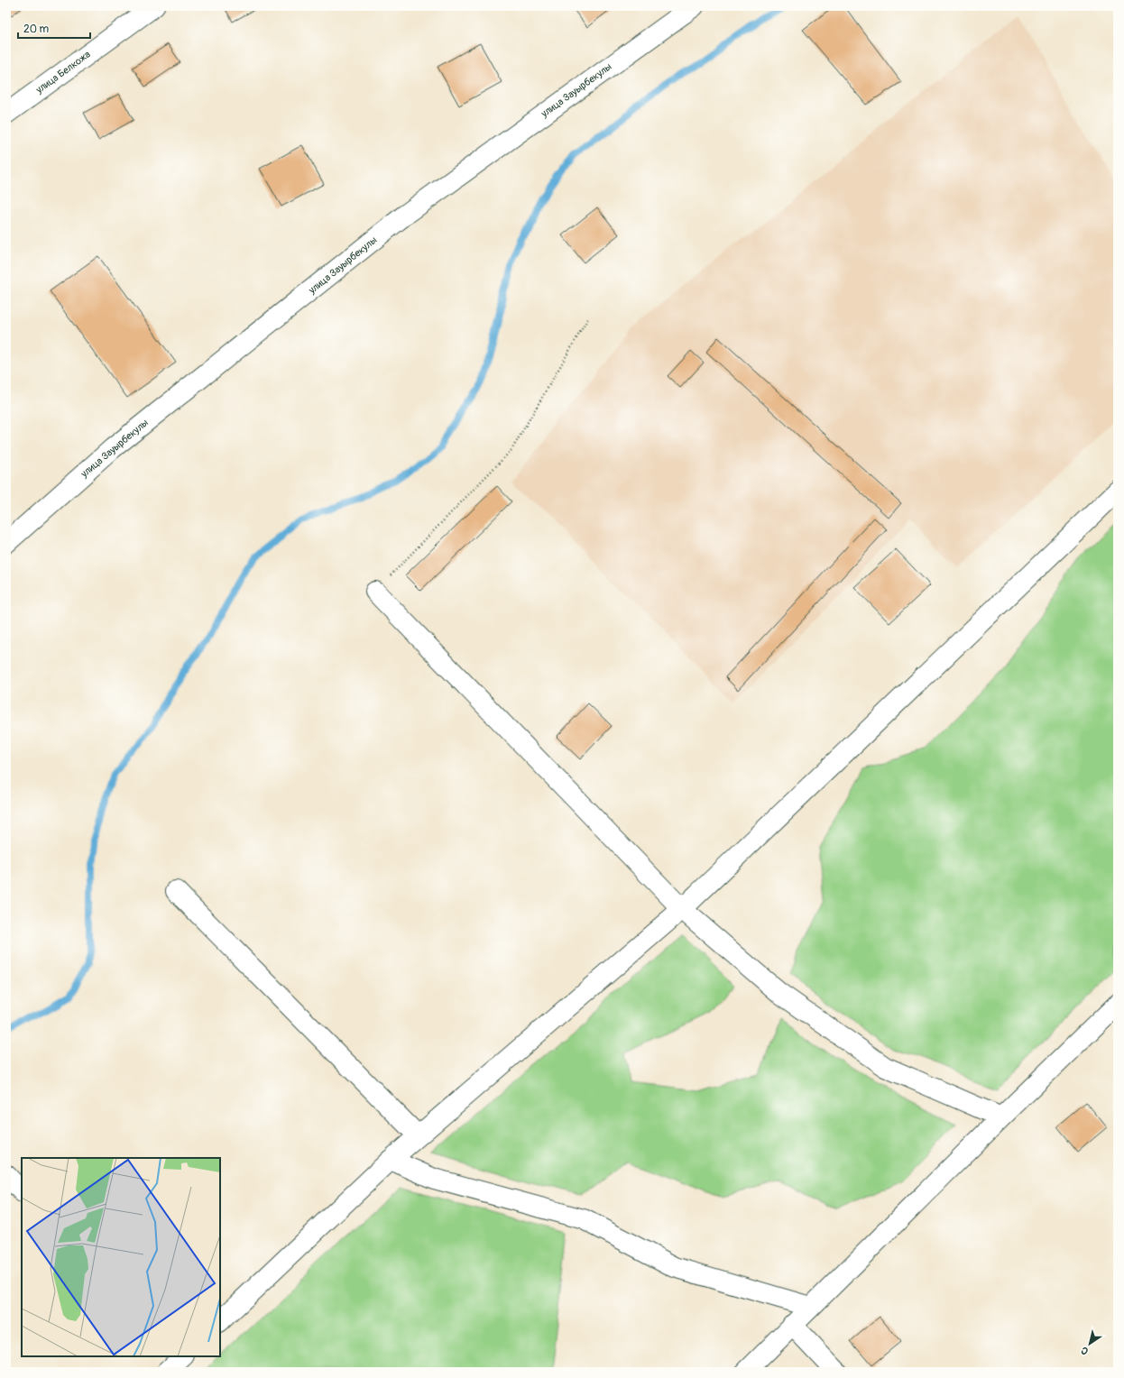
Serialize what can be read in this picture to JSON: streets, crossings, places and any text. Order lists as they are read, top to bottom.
{
  "streets": {
    "street": ["улица Белкожа", "улица Зауырбекулы"]
  },
  "scale_bar": "20 m",
  "north": "bottom left"
}
